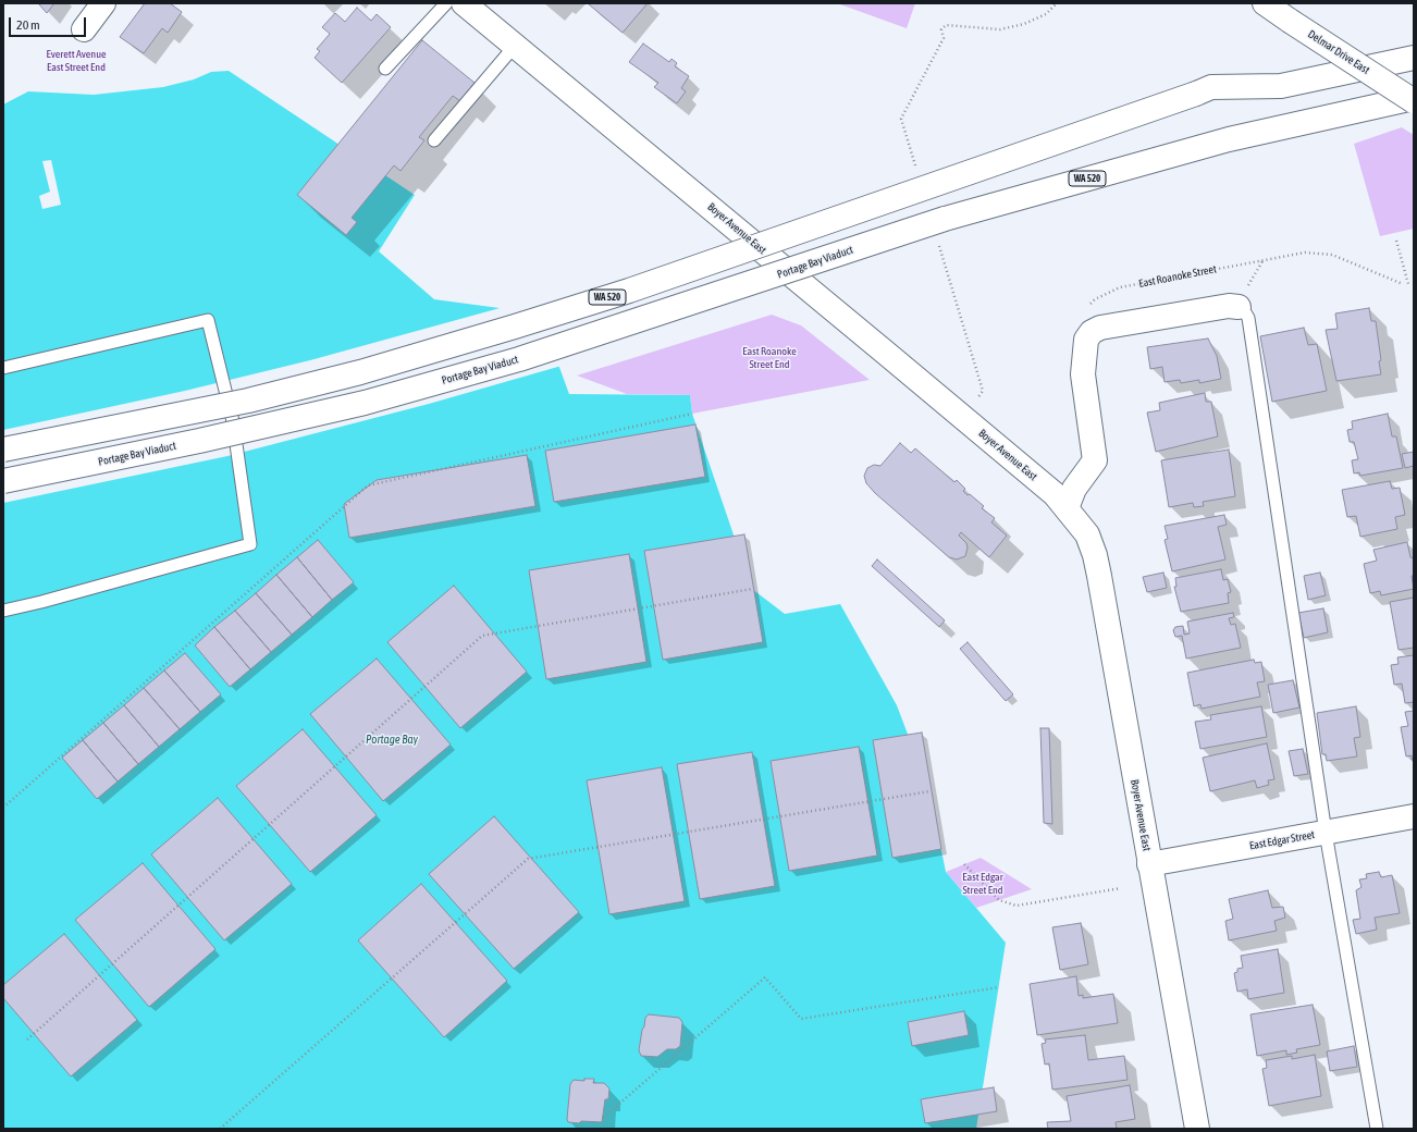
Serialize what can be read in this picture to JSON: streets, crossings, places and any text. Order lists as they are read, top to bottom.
{
  "streets": {
    "main road": [
      "Delmar Drive East",
      "WA 520",
      "Boyer Avenue East",
      "Portage Bay Viaduct",
      "East Edgar Street"
    ],
    "path": ["East Roanoke Street"]
  },
  "crossings": [
    ["Delmar Drive East", "Portage Bay Viaduct"],
    ["Boyer Avenue East", "East Edgar Street"]
  ],
  "water": ["Portage Bay"],
  "parks": ["Everett Avenue East Street End", "East Roanoke Street End", "East Edgar Street End"],
  "scale_bar": "20 m"
}
